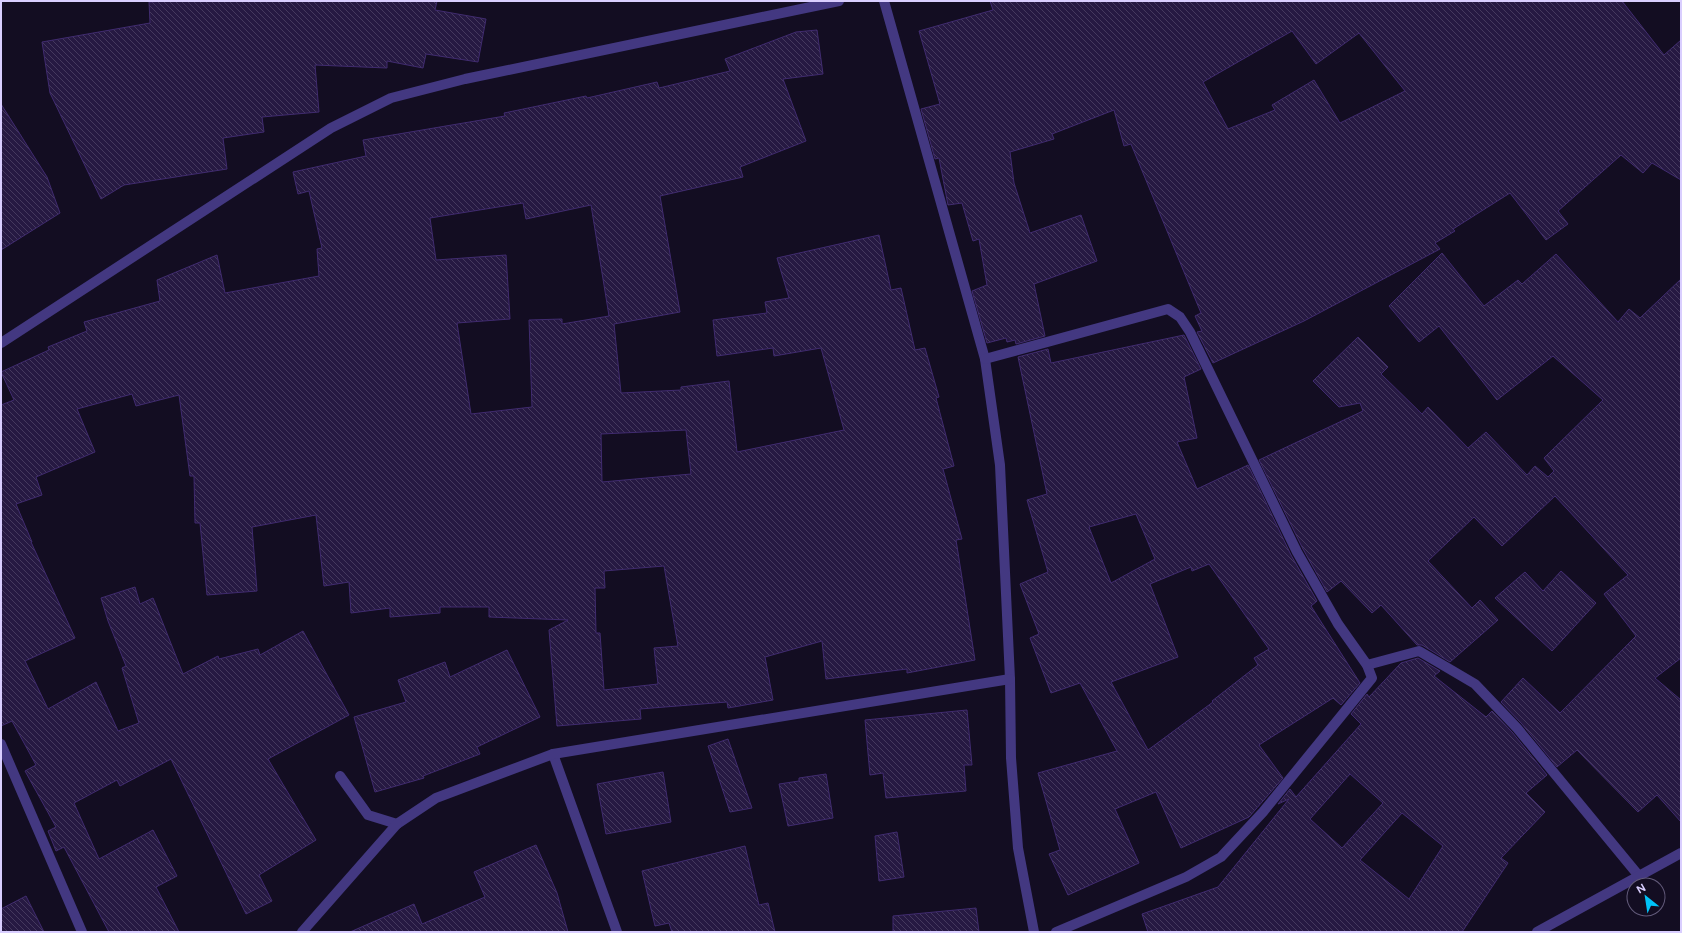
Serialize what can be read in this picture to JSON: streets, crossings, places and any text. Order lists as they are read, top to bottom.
{
  "north": "top left"
}
